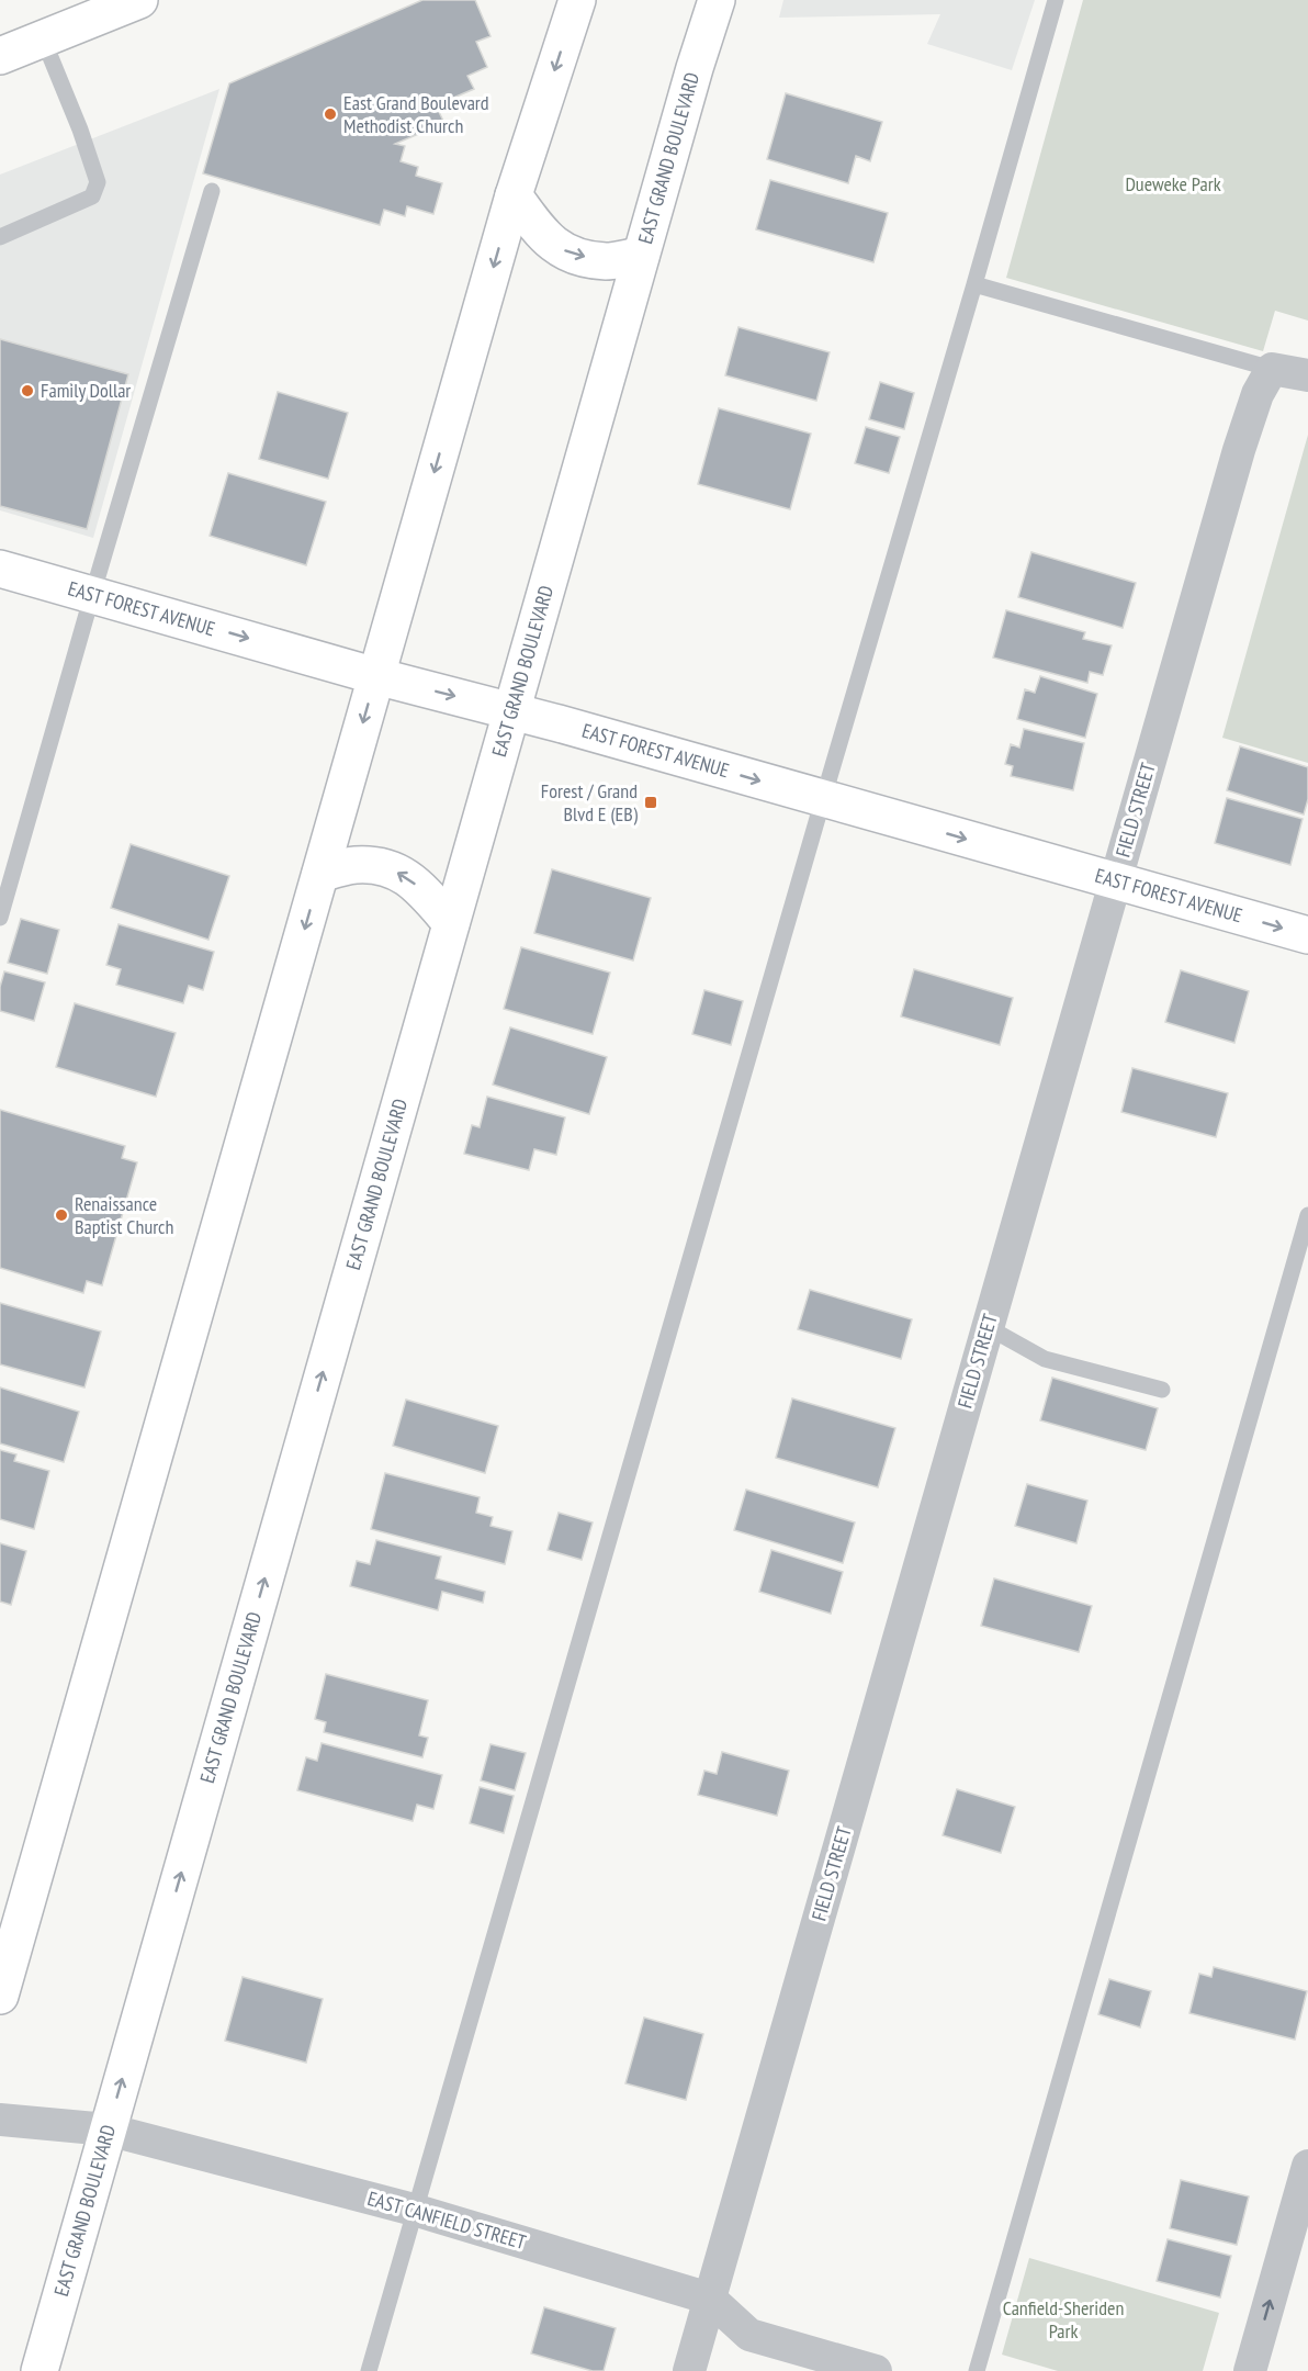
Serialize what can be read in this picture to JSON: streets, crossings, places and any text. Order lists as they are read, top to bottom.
{
  "streets": {
    "main road": ["EAST GRAND BOULEVARD", "EAST FOREST AVENUE"],
    "street": ["FIELD STREET", "EAST CANFIELD STREET"]
  },
  "crossings": [
    ["EAST GRAND BOULEVARD", "EAST FOREST AVENUE"],
    ["EAST GRAND BOULEVARD", "EAST CANFIELD STREET"],
    ["EAST FOREST AVENUE", "FIELD STREET"],
    ["FIELD STREET", "EAST CANFIELD STREET"]
  ],
  "one_way": ["EAST FOREST AVENUE"],
  "parks": ["Dueweke Park", "Canfield-Sheriden Park"],
  "places": {
    "other": ["East Grand Boulevard Methodist Church", "Family Dollar", "Renaissance Baptist Church"],
    "transit": ["Forest / Grand Blvd E (EB)"]
  }
}
